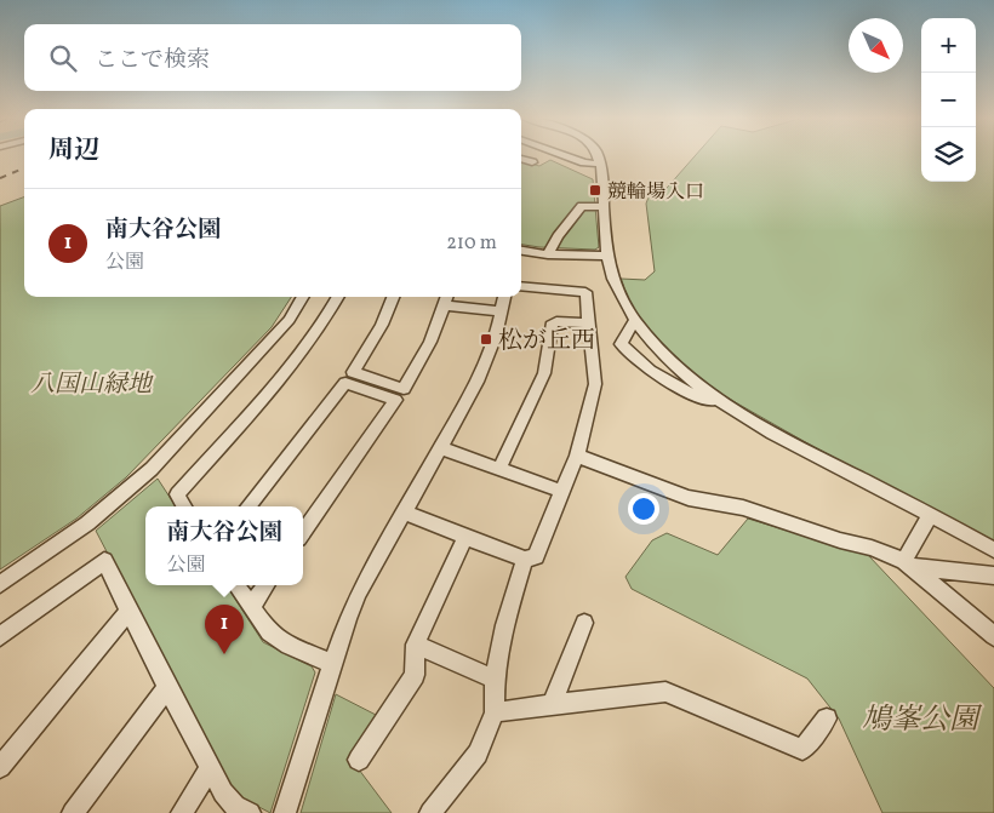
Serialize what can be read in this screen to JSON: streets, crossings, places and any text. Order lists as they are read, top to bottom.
{
  "parks": ["八国山緑地", "鳩峯公園"],
  "places": {
    "transit": ["競輪場入口", "松が丘西"]
  },
  "north": "bottom right",
  "page": {
    "map_buttons": ["+", "−"],
    "search": "ここで検索",
    "heading": "周辺",
    "list": [
      {
        "mark": "1",
        "name": "南大谷公園",
        "note": "公園",
        "value": "210 m"
      }
    ],
    "popup": ["南大谷公園", "公園"],
    "pins": "1"
  }
}
